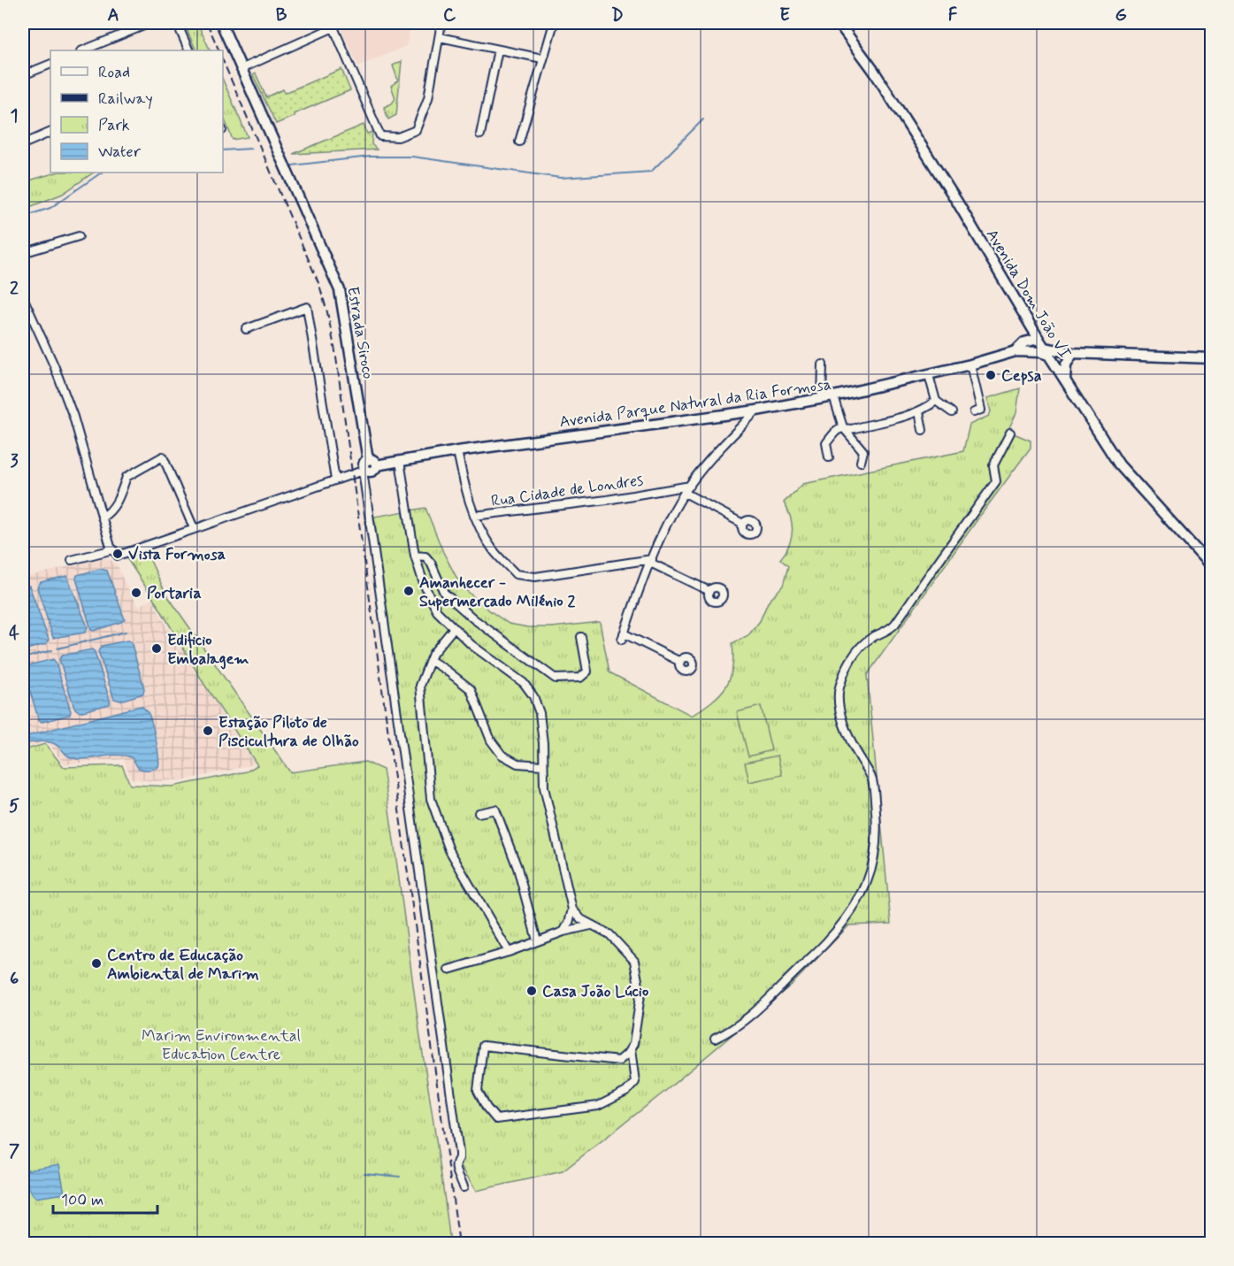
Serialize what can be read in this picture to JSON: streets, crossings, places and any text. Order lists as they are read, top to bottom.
{
  "streets": {
    "street": [
      "Avenida Dom João VI",
      "Estrada Siroco",
      "Avenida Parque Natural da Ria Formosa",
      "Rua Cidade de Londres"
    ]
  },
  "crossings": [
    ["Estrada Siroco", "Avenida Parque Natural da Ria Formosa"]
  ],
  "parks": ["Marim Environmental Education Centre"],
  "places": [
    "Cepsa",
    "Vista Formosa",
    "Amanhecer - Supermercado Milénio 2",
    "Portaria",
    "Edificio Embalagem",
    "Estação Piloto de Piscicultura de Olhão",
    "Centro de Educação Ambiental de Marim",
    "Casa João Lúcio"
  ],
  "legend": [
    "Road",
    "Railway",
    "Park",
    "Water"
  ],
  "scale_bar": "100 m",
  "grid": {
    "columns": [
      "A",
      "B",
      "C",
      "D",
      "E",
      "F",
      "G"
    ],
    "rows": [
      "1",
      "2",
      "3",
      "4",
      "5",
      "6",
      "7"
    ]
  }
}
